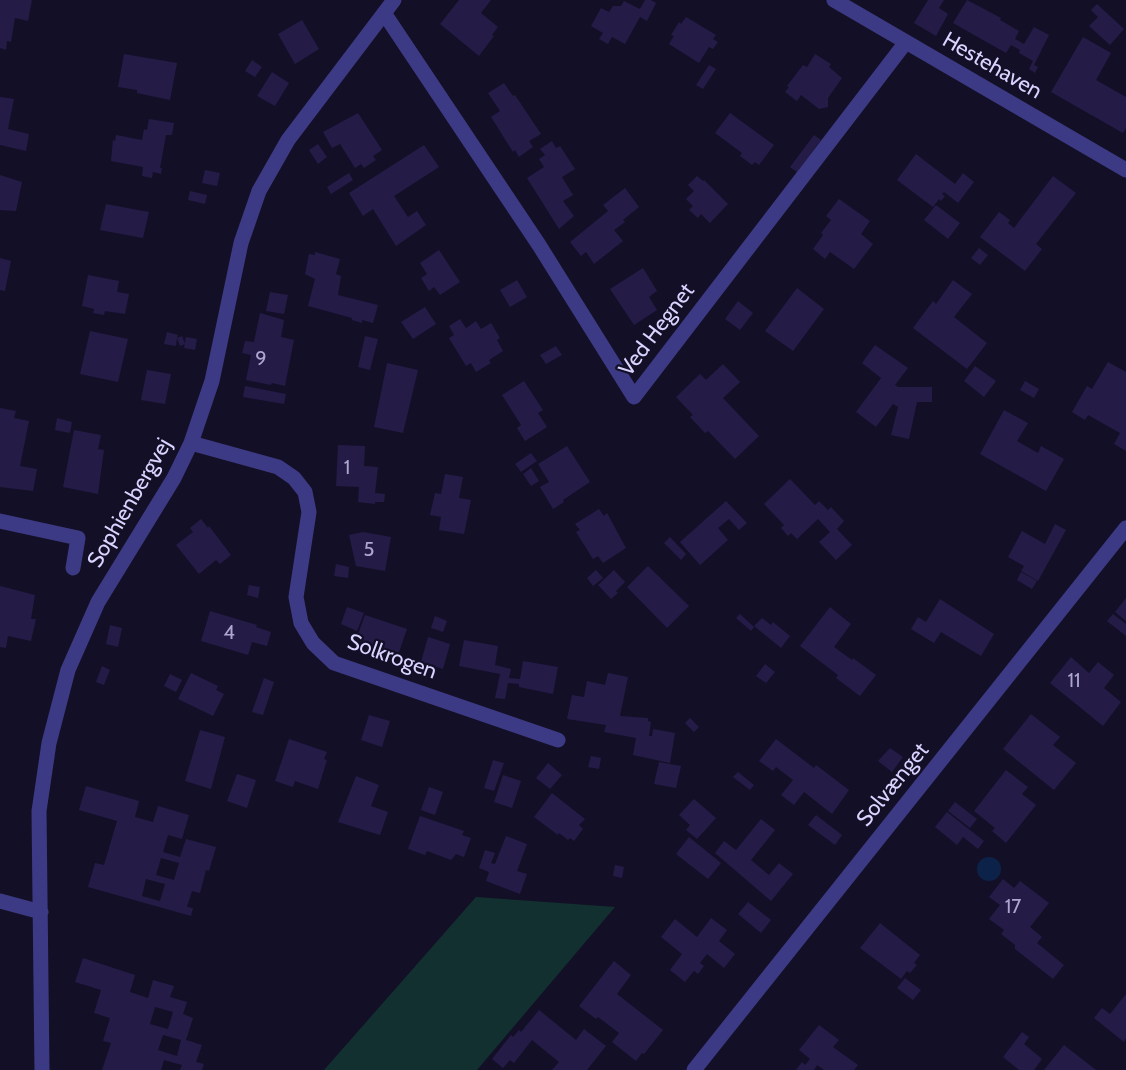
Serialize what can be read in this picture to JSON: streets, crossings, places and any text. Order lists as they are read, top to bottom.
{
  "streets": {
    "street": [
      "Hestehaven",
      "Ved Hegnet",
      "Sophienbergvej",
      "Solkrogen",
      "Solvænget"
    ]
  },
  "crossings": [
    ["Hestehaven", "Ved Hegnet"],
    ["Ved Hegnet", "Sophienbergvej"],
    ["Sophienbergvej", "Solkrogen"]
  ],
  "house_numbers": [
    "9",
    "1",
    "5",
    "4",
    "11",
    "17"
  ]
}
